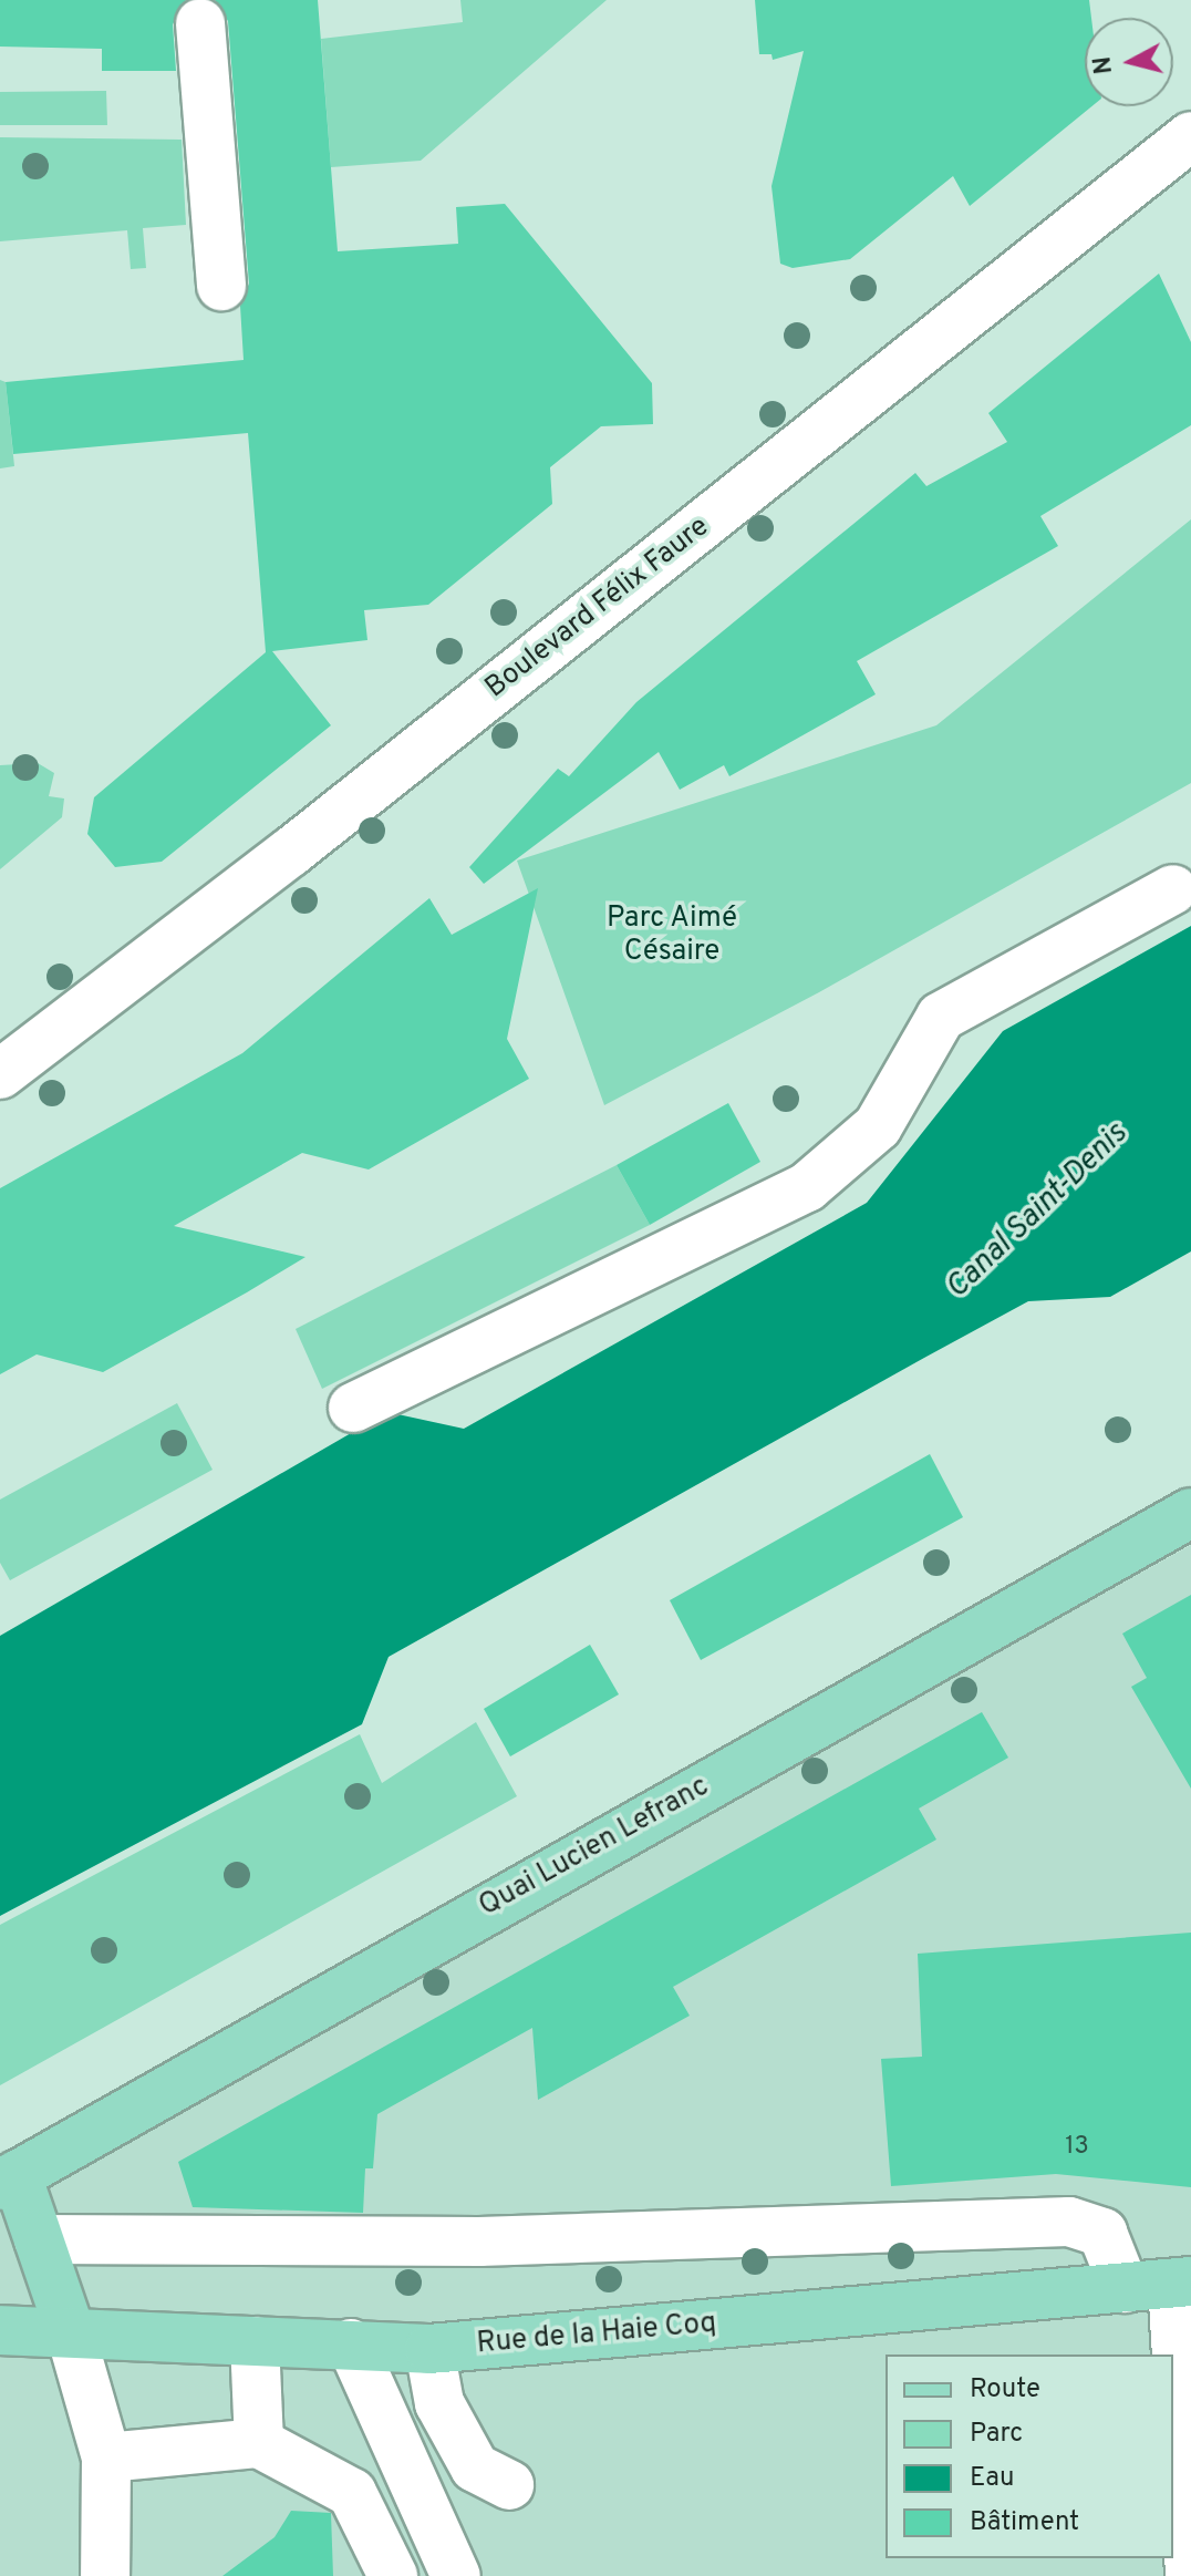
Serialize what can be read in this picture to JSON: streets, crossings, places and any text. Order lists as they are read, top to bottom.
{
  "streets": {
    "main road": ["Quai Lucien Lefranc", "Rue de la Haie Coq"],
    "street": ["Boulevard Félix Faure"]
  },
  "water": ["Canal Saint-Denis"],
  "parks": ["Parc Aimé Césaire"],
  "house_numbers": ["13"],
  "legend": [
    "Route",
    "Parc",
    "Eau",
    "Bâtiment"
  ],
  "north": "left"
}
